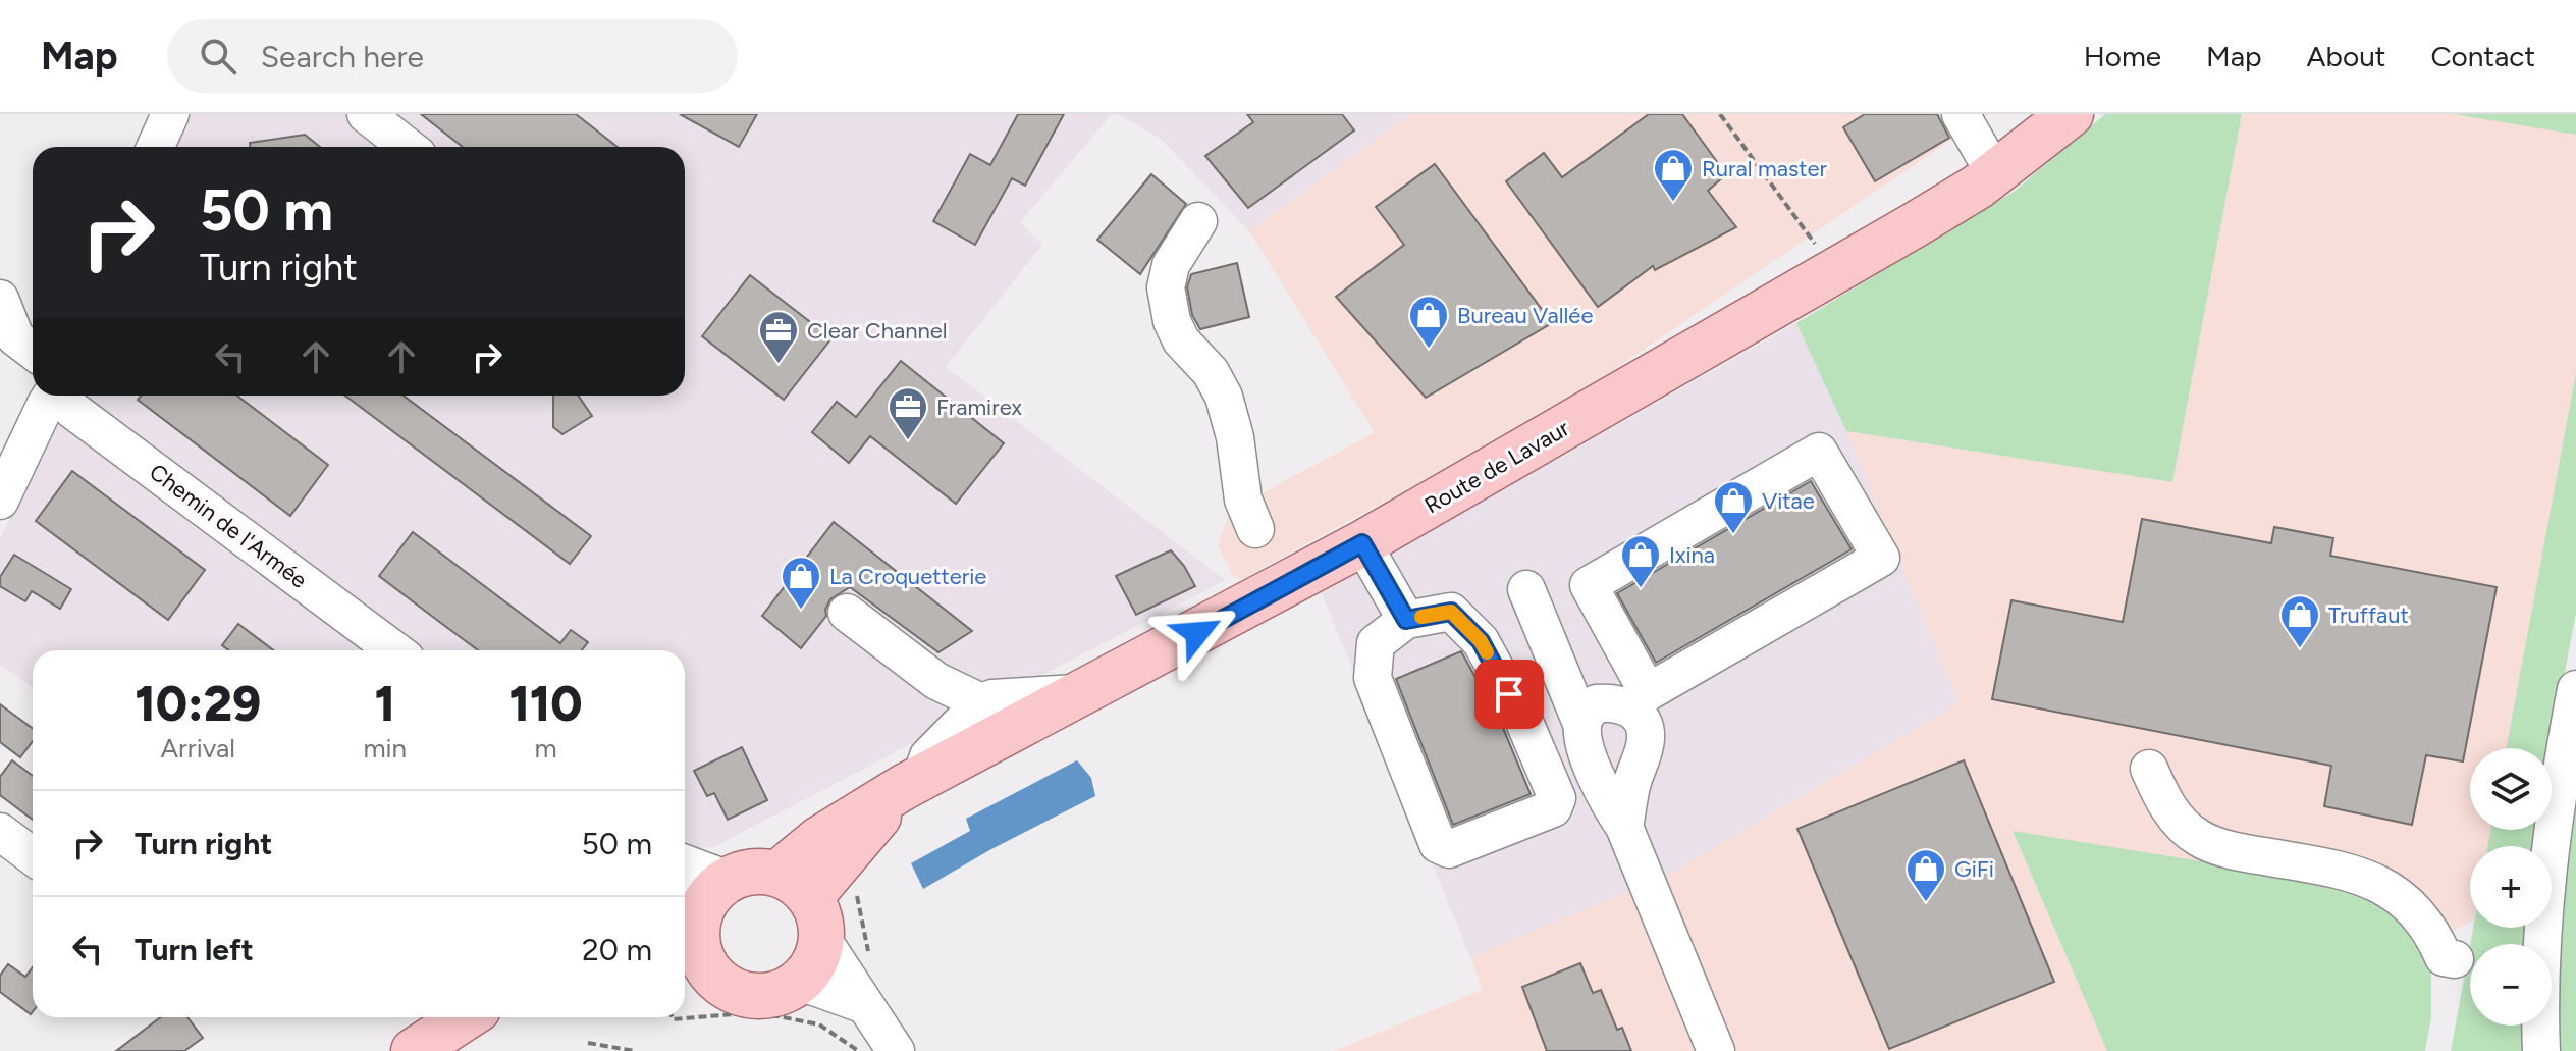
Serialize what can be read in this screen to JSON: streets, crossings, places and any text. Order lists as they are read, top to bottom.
{
  "streets": {
    "main road": ["Route de Lavaur"],
    "street": ["Chemin de l'Armée"]
  },
  "places": {
    "shop": [
      "Rural master",
      "Bureau Vallée",
      "Vitae",
      "Ixina",
      "La Croquetterie",
      "Truffaut",
      "GiFi"
    ],
    "office": ["Clear Channel", "Framirex"]
  },
  "page": {
    "header": "Map",
    "search": "Search here",
    "nav": [
      "Home",
      "Map",
      "About",
      "Contact"
    ],
    "turn": ["50 m", "Turn right"],
    "eta": [
      "10:29",
      "Arrival",
      "1",
      "min",
      "110",
      "m"
    ],
    "map_buttons": ["+", "−"],
    "list": [
      {
        "name": "Turn right",
        "value": "50 m"
      },
      {
        "name": "Turn left",
        "value": "20 m"
      }
    ]
  }
}
